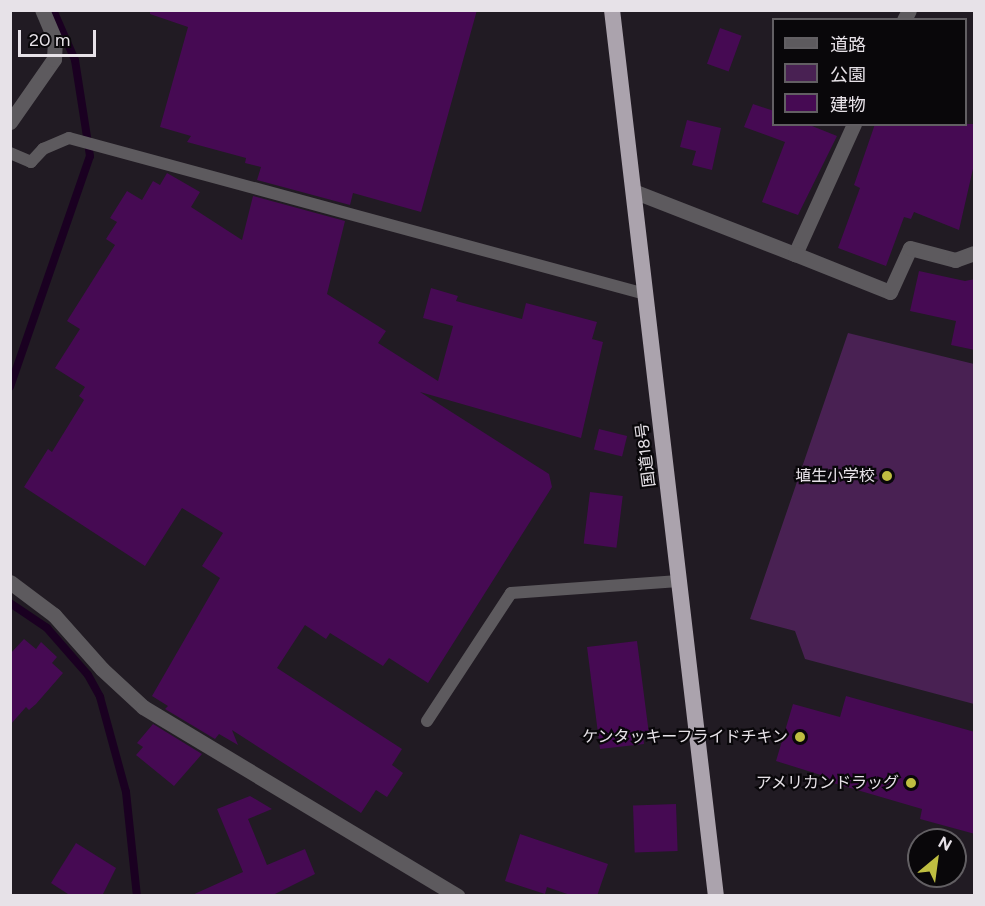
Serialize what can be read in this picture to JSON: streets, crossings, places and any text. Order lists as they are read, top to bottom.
{
  "streets": {
    "highway": ["国道18号"]
  },
  "places": ["埴生小学校", "ケンタッキーフライドチキン", "アメリカンドラッグ"],
  "legend": ["道路", "公園", "建物"],
  "scale_bar": "20 m",
  "north": "top right"
}
